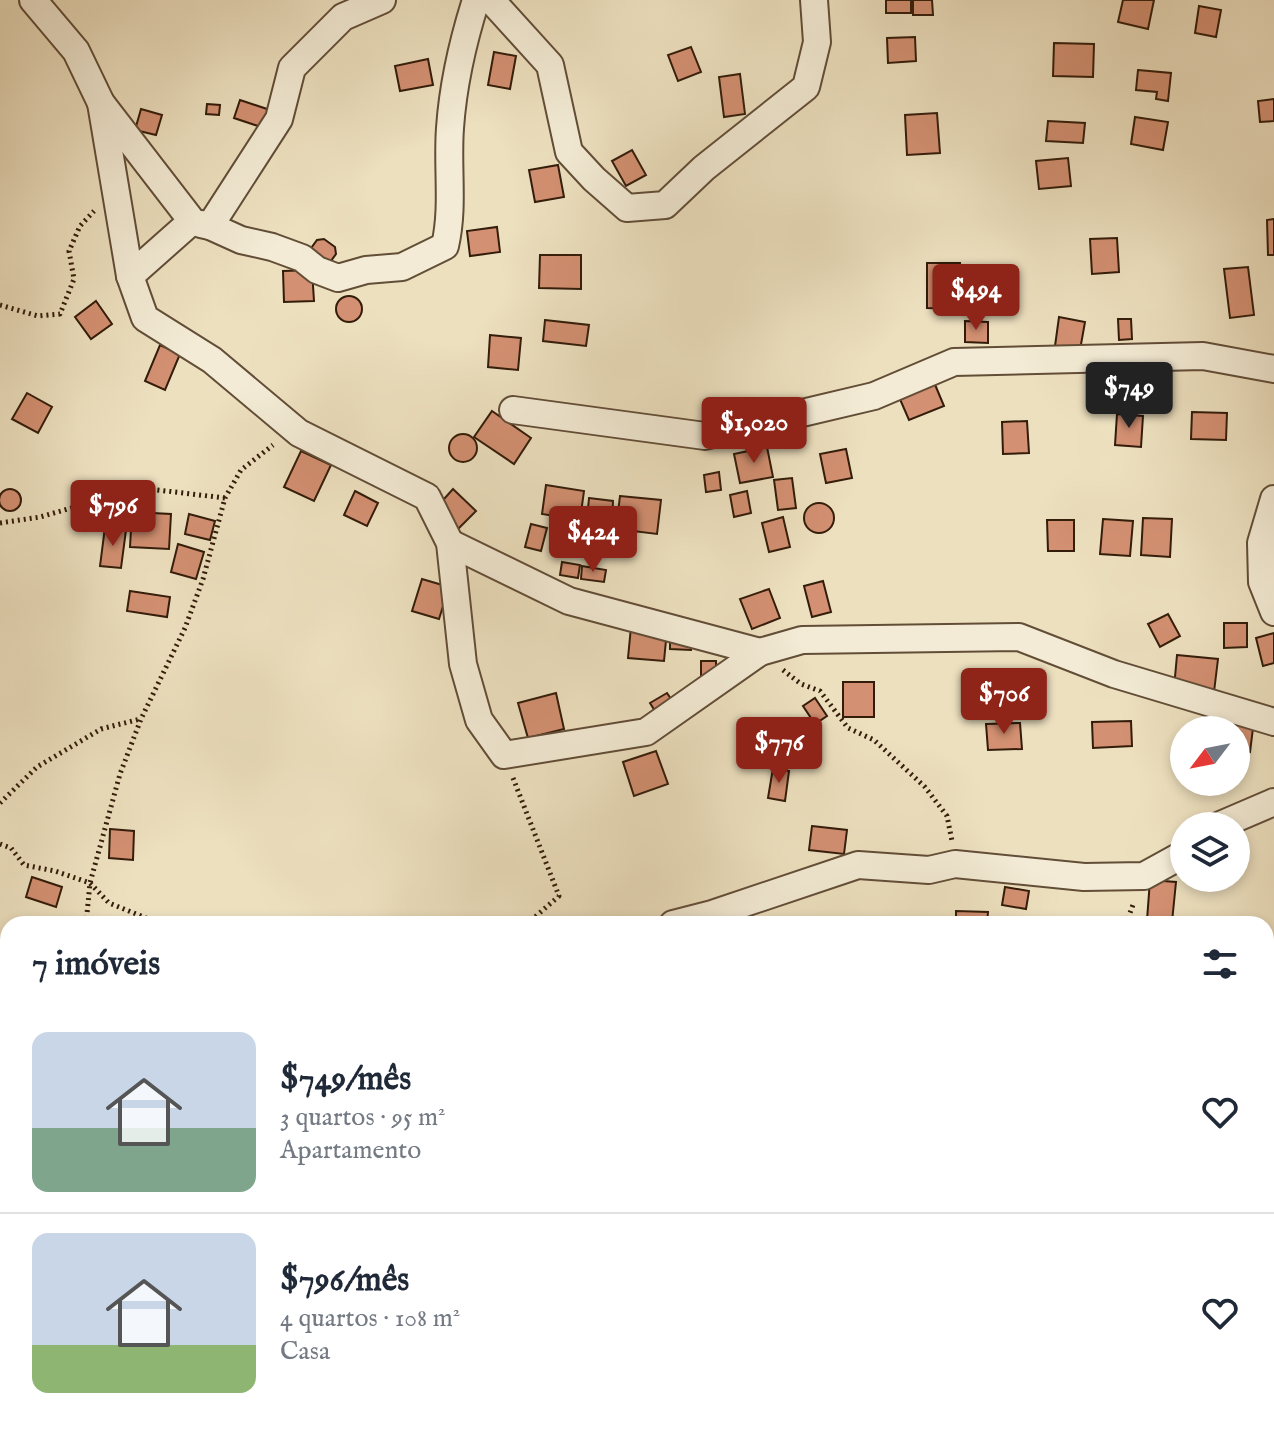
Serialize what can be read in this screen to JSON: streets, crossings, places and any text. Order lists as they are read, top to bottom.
{
  "north": "bottom left",
  "page": {
    "price": [
      "$494",
      "$749",
      "$1,020",
      "$796",
      "$424",
      "$706",
      "$776"
    ],
    "heading": "7 imóveis",
    "list": [
      {
        "name": "$749/mês",
        "note": "3 quartos · 95 m² · Apartamento"
      },
      {
        "name": "$796/mês",
        "note": "4 quartos · 108 m² · Casa"
      }
    ]
  }
}
